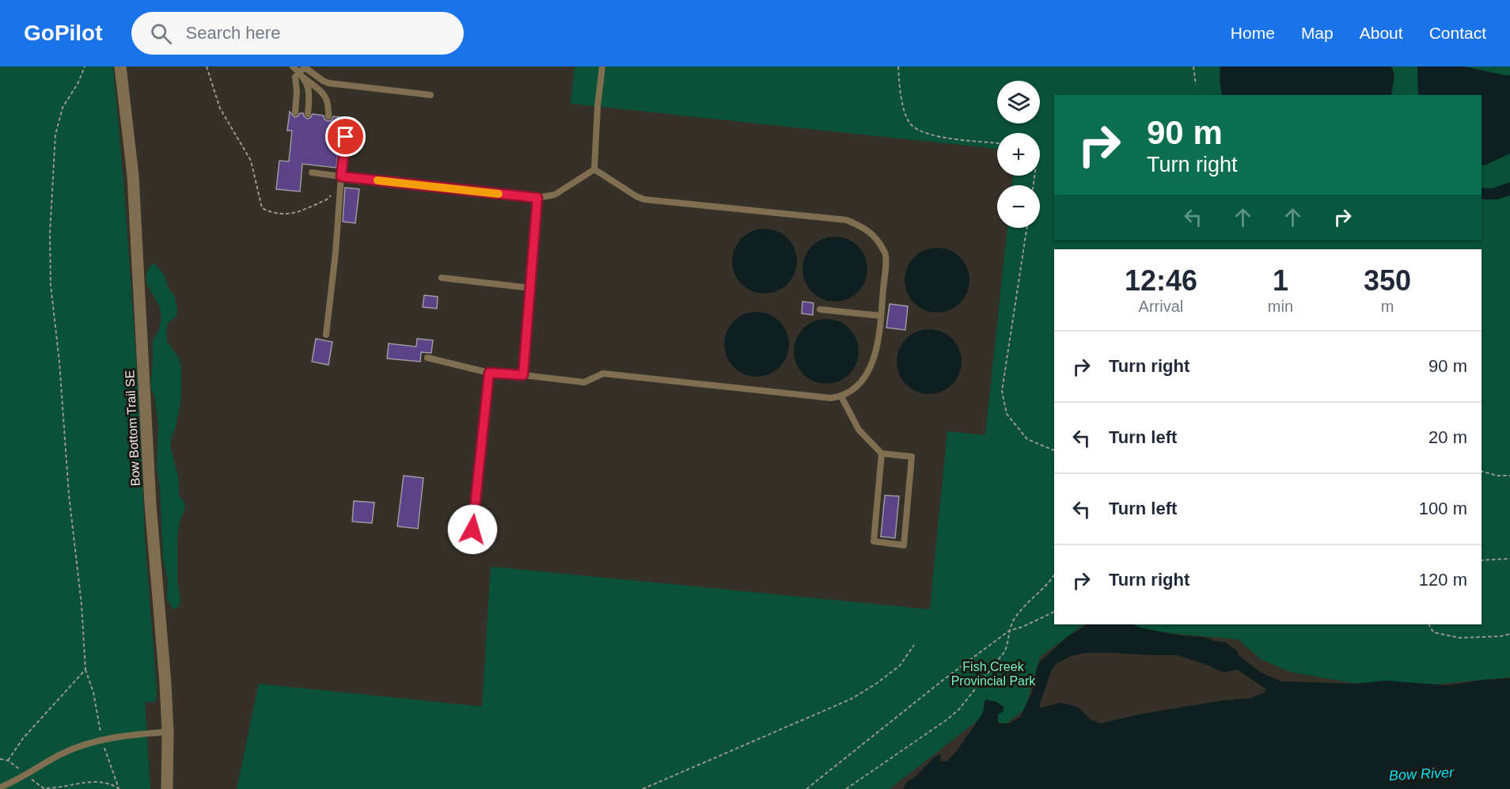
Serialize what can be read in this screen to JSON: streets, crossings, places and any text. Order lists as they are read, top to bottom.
{
  "streets": {
    "street": ["Bow Bottom Trail SE"]
  },
  "water": ["Bow River"],
  "parks": ["Fish Creek Provincial Park"],
  "page": {
    "header": "GoPilot",
    "search": "Search here",
    "nav": [
      "Home",
      "Map",
      "About",
      "Contact"
    ],
    "map_buttons": ["+", "−"],
    "turn": ["90 m", "Turn right"],
    "eta": [
      "12:46",
      "Arrival",
      "1",
      "min",
      "350",
      "m"
    ],
    "list": [
      {
        "name": "Turn right",
        "value": "90 m"
      },
      {
        "name": "Turn left",
        "value": "20 m"
      },
      {
        "name": "Turn left",
        "value": "100 m"
      },
      {
        "name": "Turn right",
        "value": "120 m"
      }
    ]
  }
}
